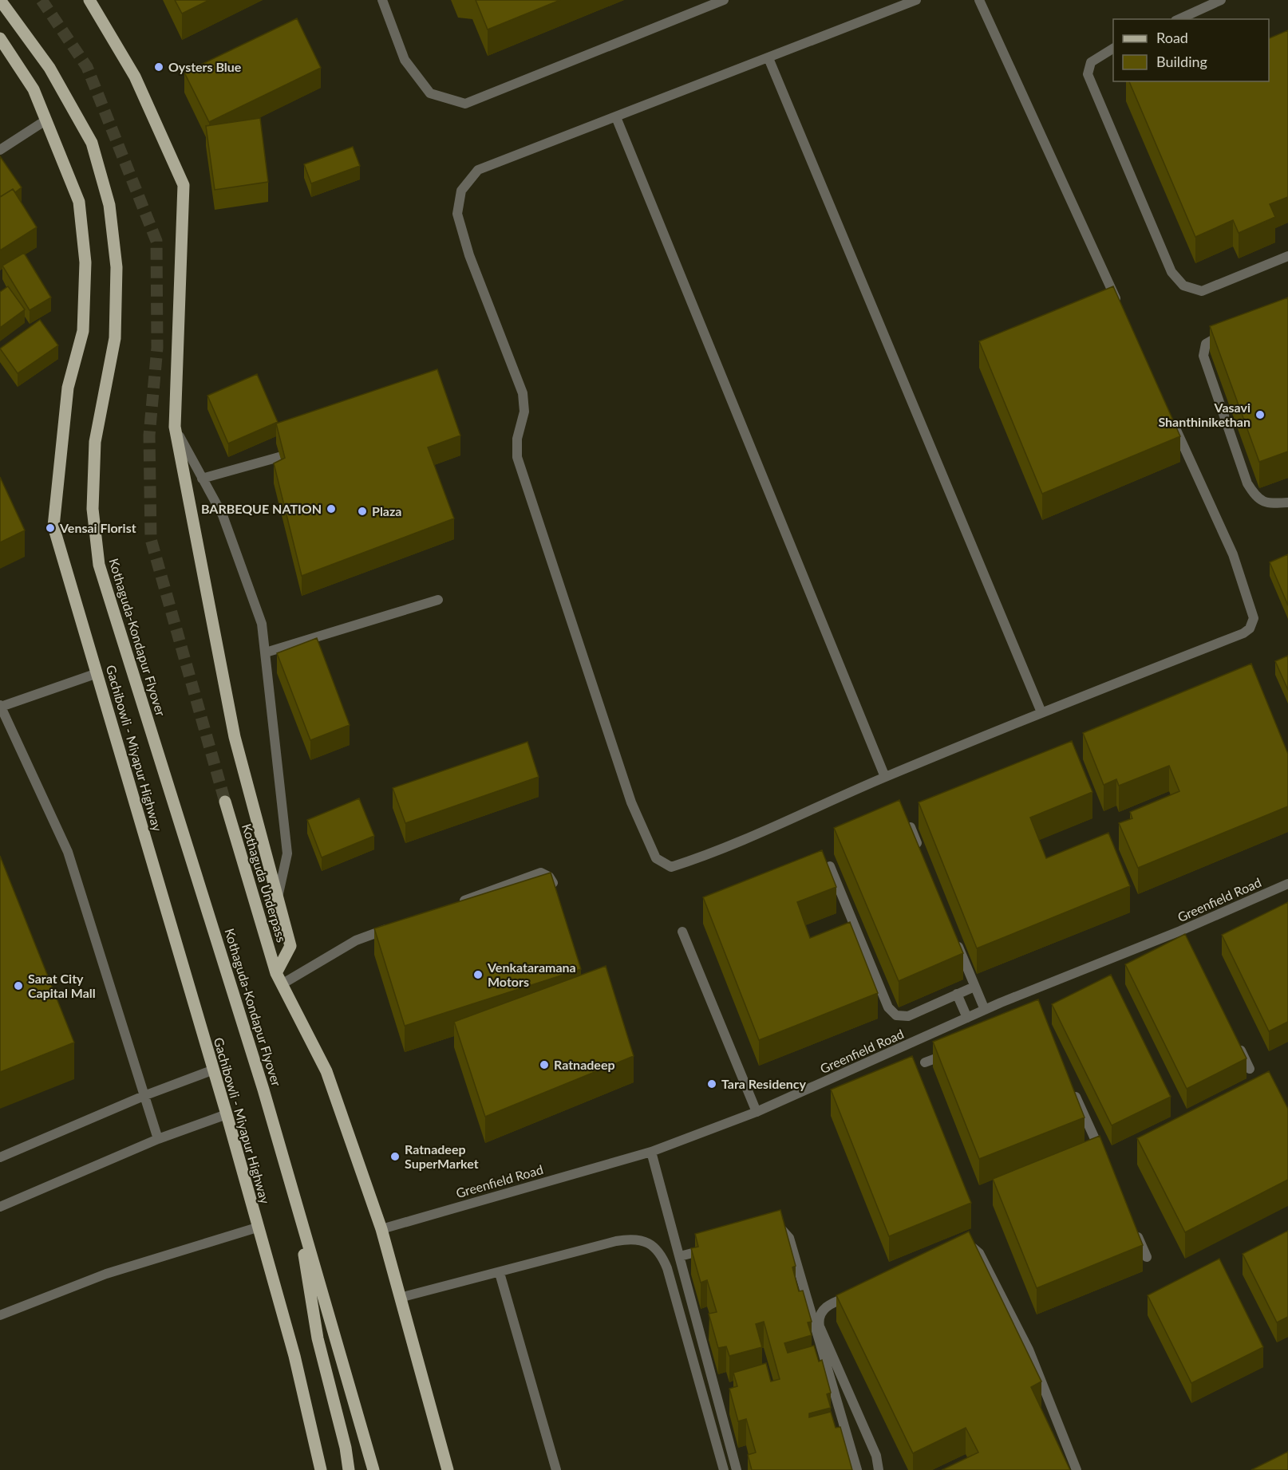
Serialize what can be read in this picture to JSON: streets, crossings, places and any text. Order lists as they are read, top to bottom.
{
  "streets": {
    "main road": ["Kothaguda-Kondapur Flyover", "Gachibowli - Miyapur Highway", "Kothaguda Underpass"],
    "street": ["Greenfield Road"]
  },
  "places": [
    "Oysters Blue",
    "Vasavi Shanthinikethan",
    "BARBEQUE NATION",
    "Plaza",
    "Vensai Florist",
    "Venkataramana Motors",
    "Sarat City Capital Mall",
    "Ratnadeep",
    "Tara Residency",
    "Ratnadeep SuperMarket"
  ],
  "legend": ["Road", "Building"]
}
